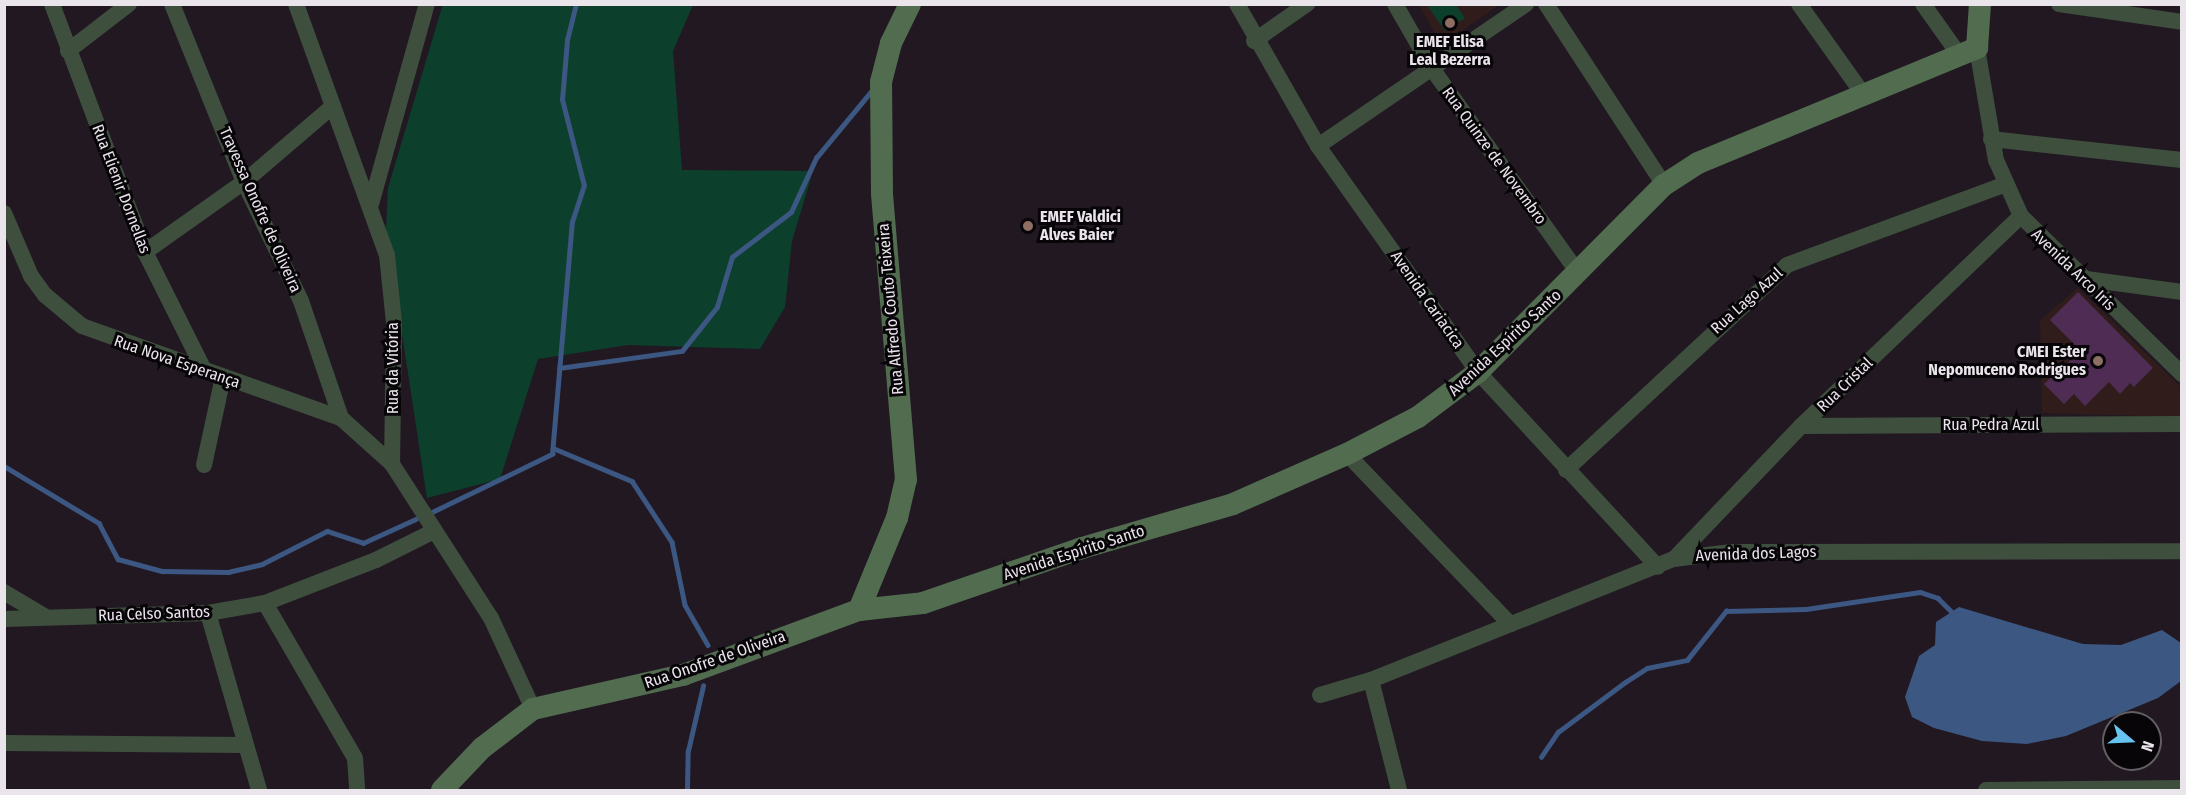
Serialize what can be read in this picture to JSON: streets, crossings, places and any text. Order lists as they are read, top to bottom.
{
  "streets": {
    "street": [
      "Rua Quinze de Novembro",
      "Rua Elienir Dornellas",
      "Travessa Onofre de Oliveira",
      "Avenida Arco Iris",
      "Avenida Cariacica",
      "Rua Lago Azul",
      "Rua Alfredo Couto Teixeira",
      "Avenida Espírito Santo",
      "Rua Nova Esperança",
      "Rua da Vitória",
      "Rua Cristal",
      "Rua Pedra Azul",
      "Avenida dos Lagos",
      "Rua Celso Santos",
      "Rua Onofre de Oliveira"
    ]
  },
  "crossings": [
    ["Rua Quinze de Novembro", "Avenida Espírito Santo"],
    ["Rua Elienir Dornellas", "Rua Nova Esperança"],
    ["Travessa Onofre de Oliveira", "Rua Nova Esperança"],
    ["Avenida Arco Iris", "Rua Lago Azul"],
    ["Avenida Arco Iris", "Avenida Espírito Santo"],
    ["Avenida Arco Iris", "Rua Cristal"],
    ["Avenida Cariacica", "Rua Lago Azul"],
    ["Avenida Cariacica", "Avenida Espírito Santo"],
    ["Avenida Cariacica", "Avenida dos Lagos"],
    ["Rua Alfredo Couto Teixeira", "Avenida Espírito Santo"],
    ["Rua Alfredo Couto Teixeira", "Rua Onofre de Oliveira"],
    ["Avenida Espírito Santo", "Rua Onofre de Oliveira"],
    ["Rua Nova Esperança", "Rua da Vitória"],
    ["Rua Cristal", "Rua Pedra Azul"],
    ["Rua Cristal", "Avenida dos Lagos"]
  ],
  "places": ["EMEF Elisa Leal Bezerra", "EMEF Valdici Alves Baier", "CMEI Ester Nepomuceno Rodrigues"],
  "north": "right"
}
